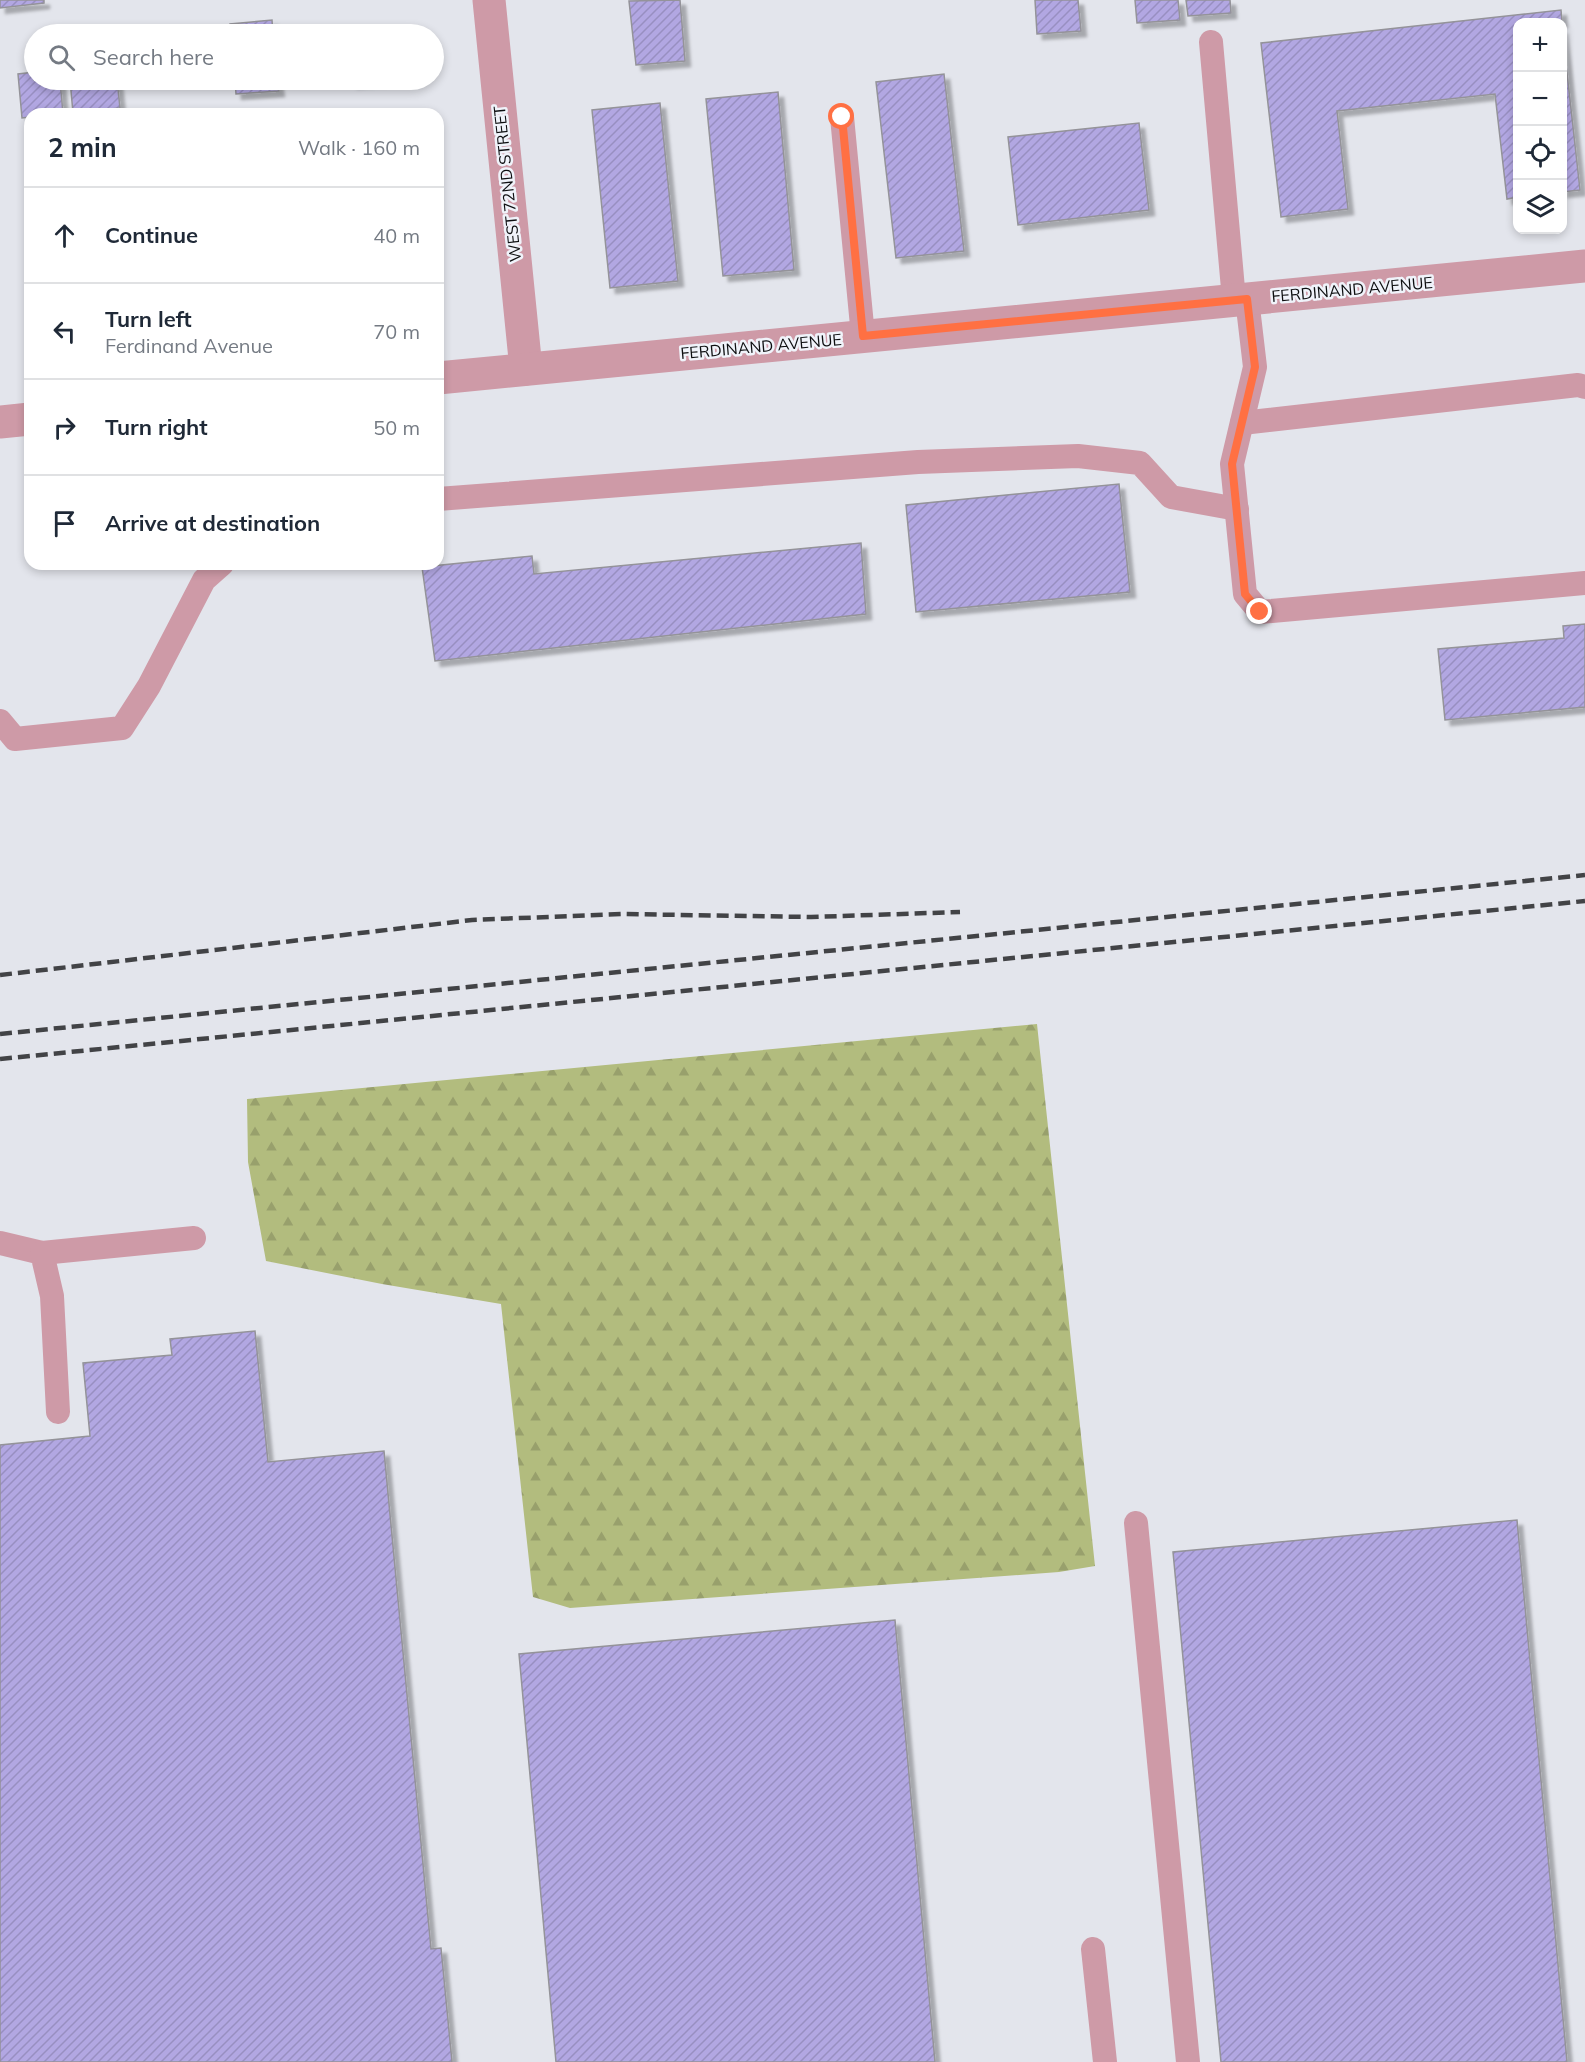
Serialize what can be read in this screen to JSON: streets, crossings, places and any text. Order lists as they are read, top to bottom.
{
  "streets": {
    "street": ["WEST 72ND STREET", "FERDINAND AVENUE"]
  },
  "crossings": [
    ["WEST 72ND STREET", "FERDINAND AVENUE"]
  ],
  "page": {
    "map_buttons": ["+", "−"],
    "search": "Search here",
    "heading": ["2 min", "Walk · 160 m"],
    "list": [
      ["Continue", "40 m"],
      ["Turn left", "Ferdinand Avenue", "70 m"],
      ["Turn right", "50 m"],
      "Arrive at destination"
    ]
  }
}
